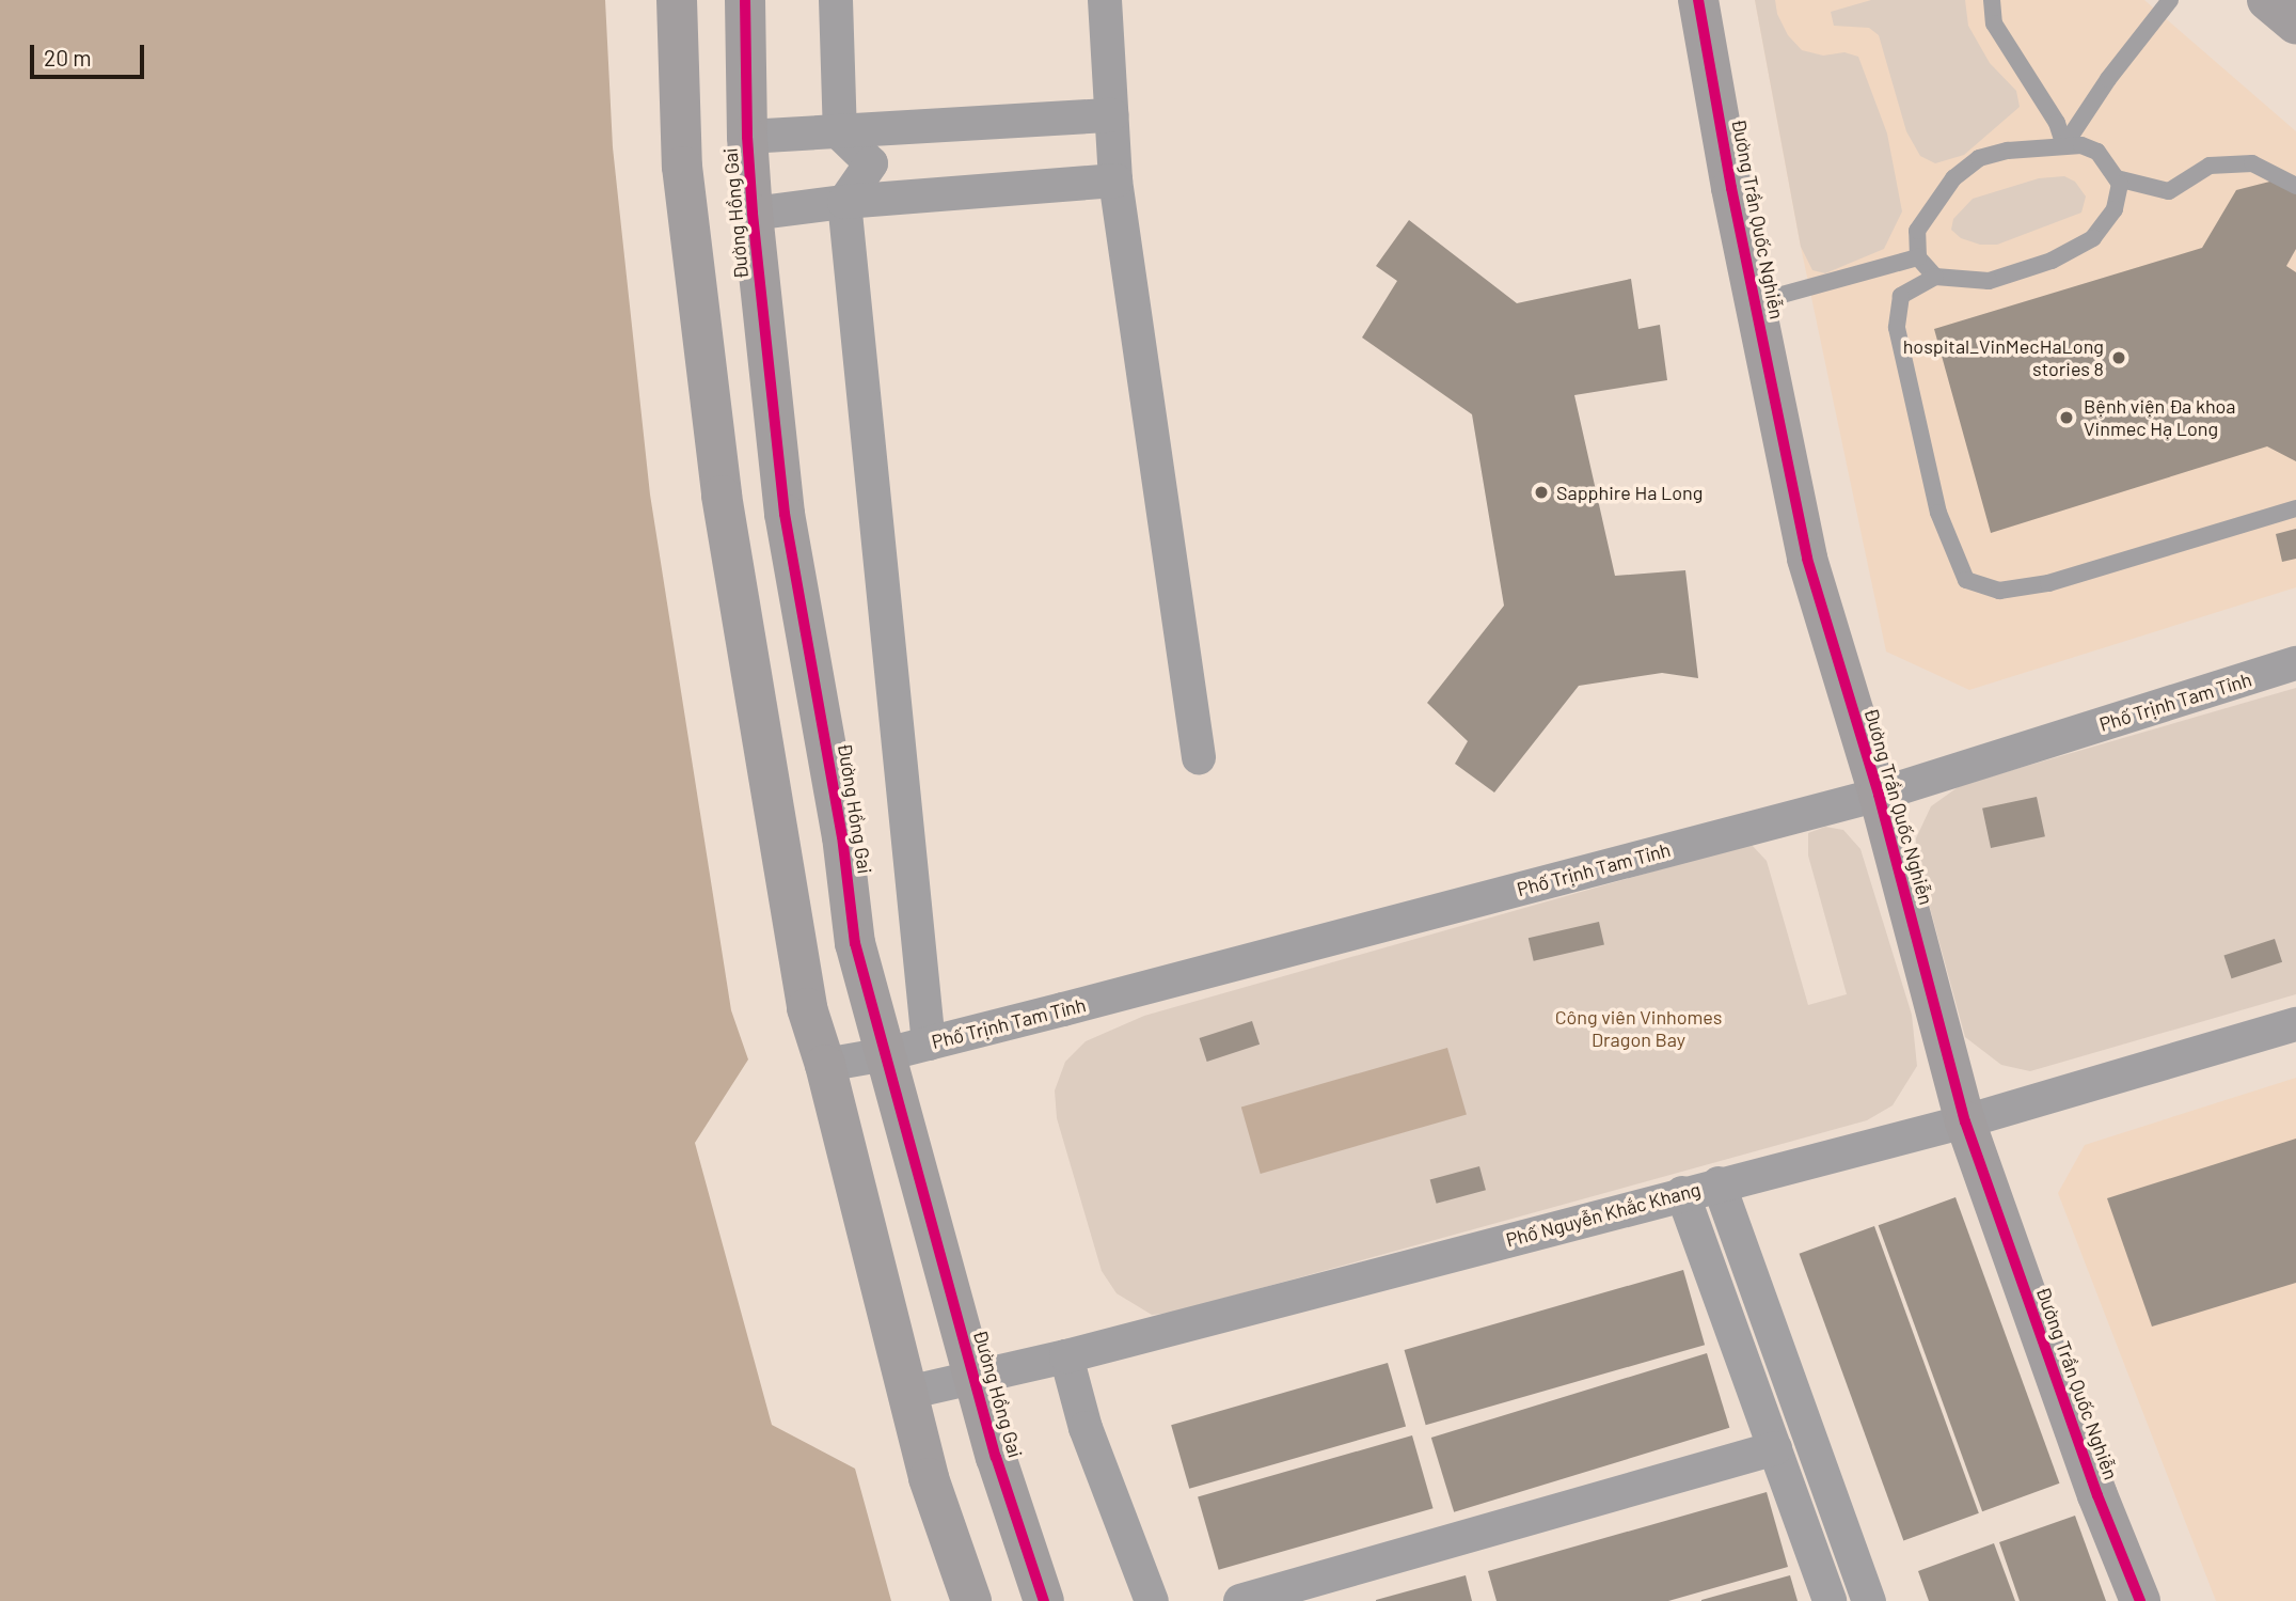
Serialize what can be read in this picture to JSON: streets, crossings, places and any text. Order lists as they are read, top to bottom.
{
  "streets": {
    "street": [
      "Đường Hồng Gai",
      "Đường Trần Quốc Nghiễn",
      "Phố Trịnh Tam Tỉnh",
      "Phố Nguyễn Khắc Khang"
    ]
  },
  "crossings": [
    ["Đường Hồng Gai", "Phố Trịnh Tam Tỉnh"],
    ["Đường Hồng Gai", "Phố Nguyễn Khắc Khang"],
    ["Đường Trần Quốc Nghiễn", "Phố Trịnh Tam Tỉnh"],
    ["Đường Trần Quốc Nghiễn", "Phố Nguyễn Khắc Khang"]
  ],
  "parks": ["Công viên Vinhomes Dragon Bay"],
  "places": ["hospital_VinMecHaLong stories 8", "Bệnh viện Đa khoa Vinmec Hạ Long", "Sapphire Ha Long"],
  "scale_bar": "20 m"
}
